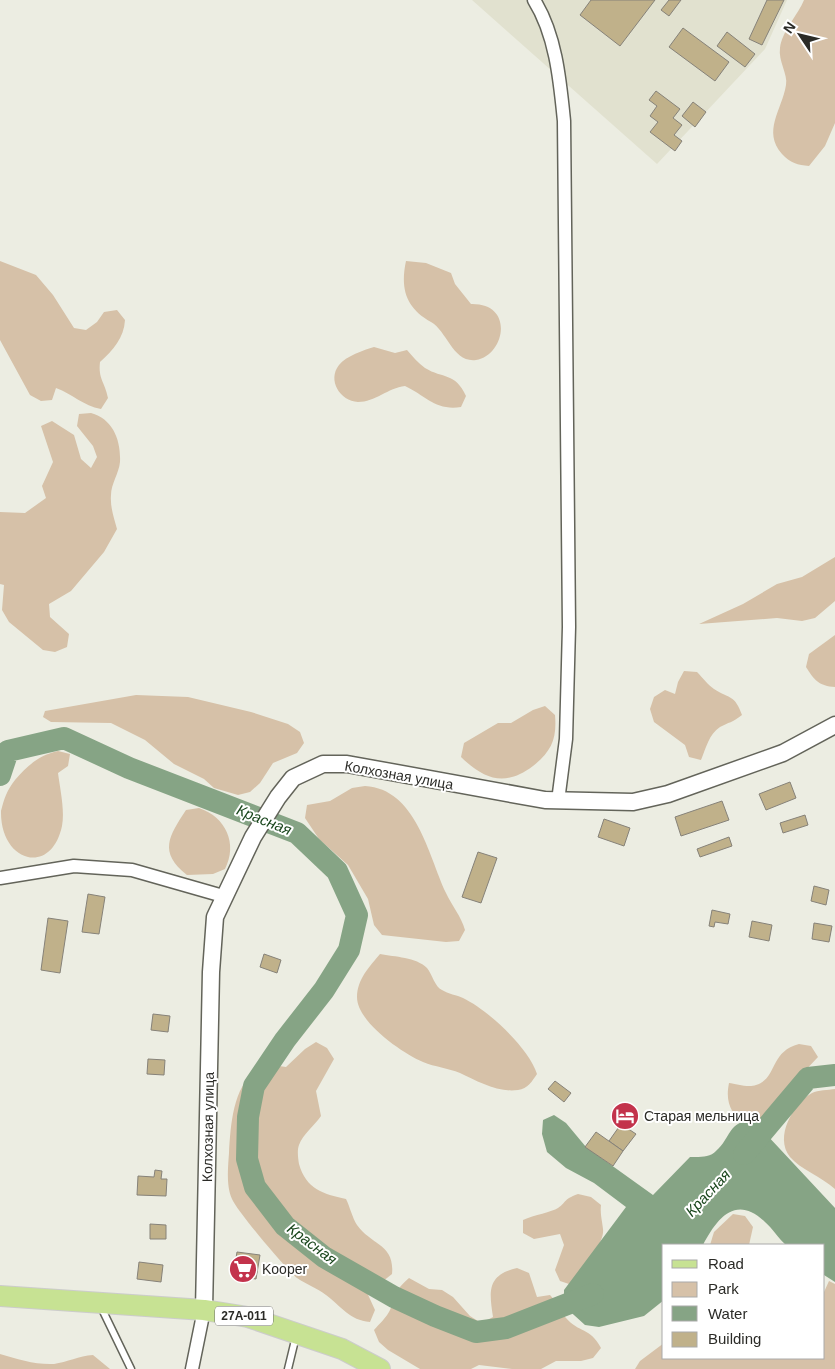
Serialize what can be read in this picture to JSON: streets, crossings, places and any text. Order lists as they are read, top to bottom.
{
  "streets": {
    "main road": ["27А-011"],
    "street": ["Колхозная улица"]
  },
  "crossings": [
    ["Колхозная улица", "27А-011"]
  ],
  "water": ["Красная"],
  "places": {
    "hotel": ["Старая мельница"],
    "supermarket": ["Kooper"]
  },
  "legend": [
    "Road",
    "Park",
    "Water",
    "Building"
  ],
  "north": "top left"
}
